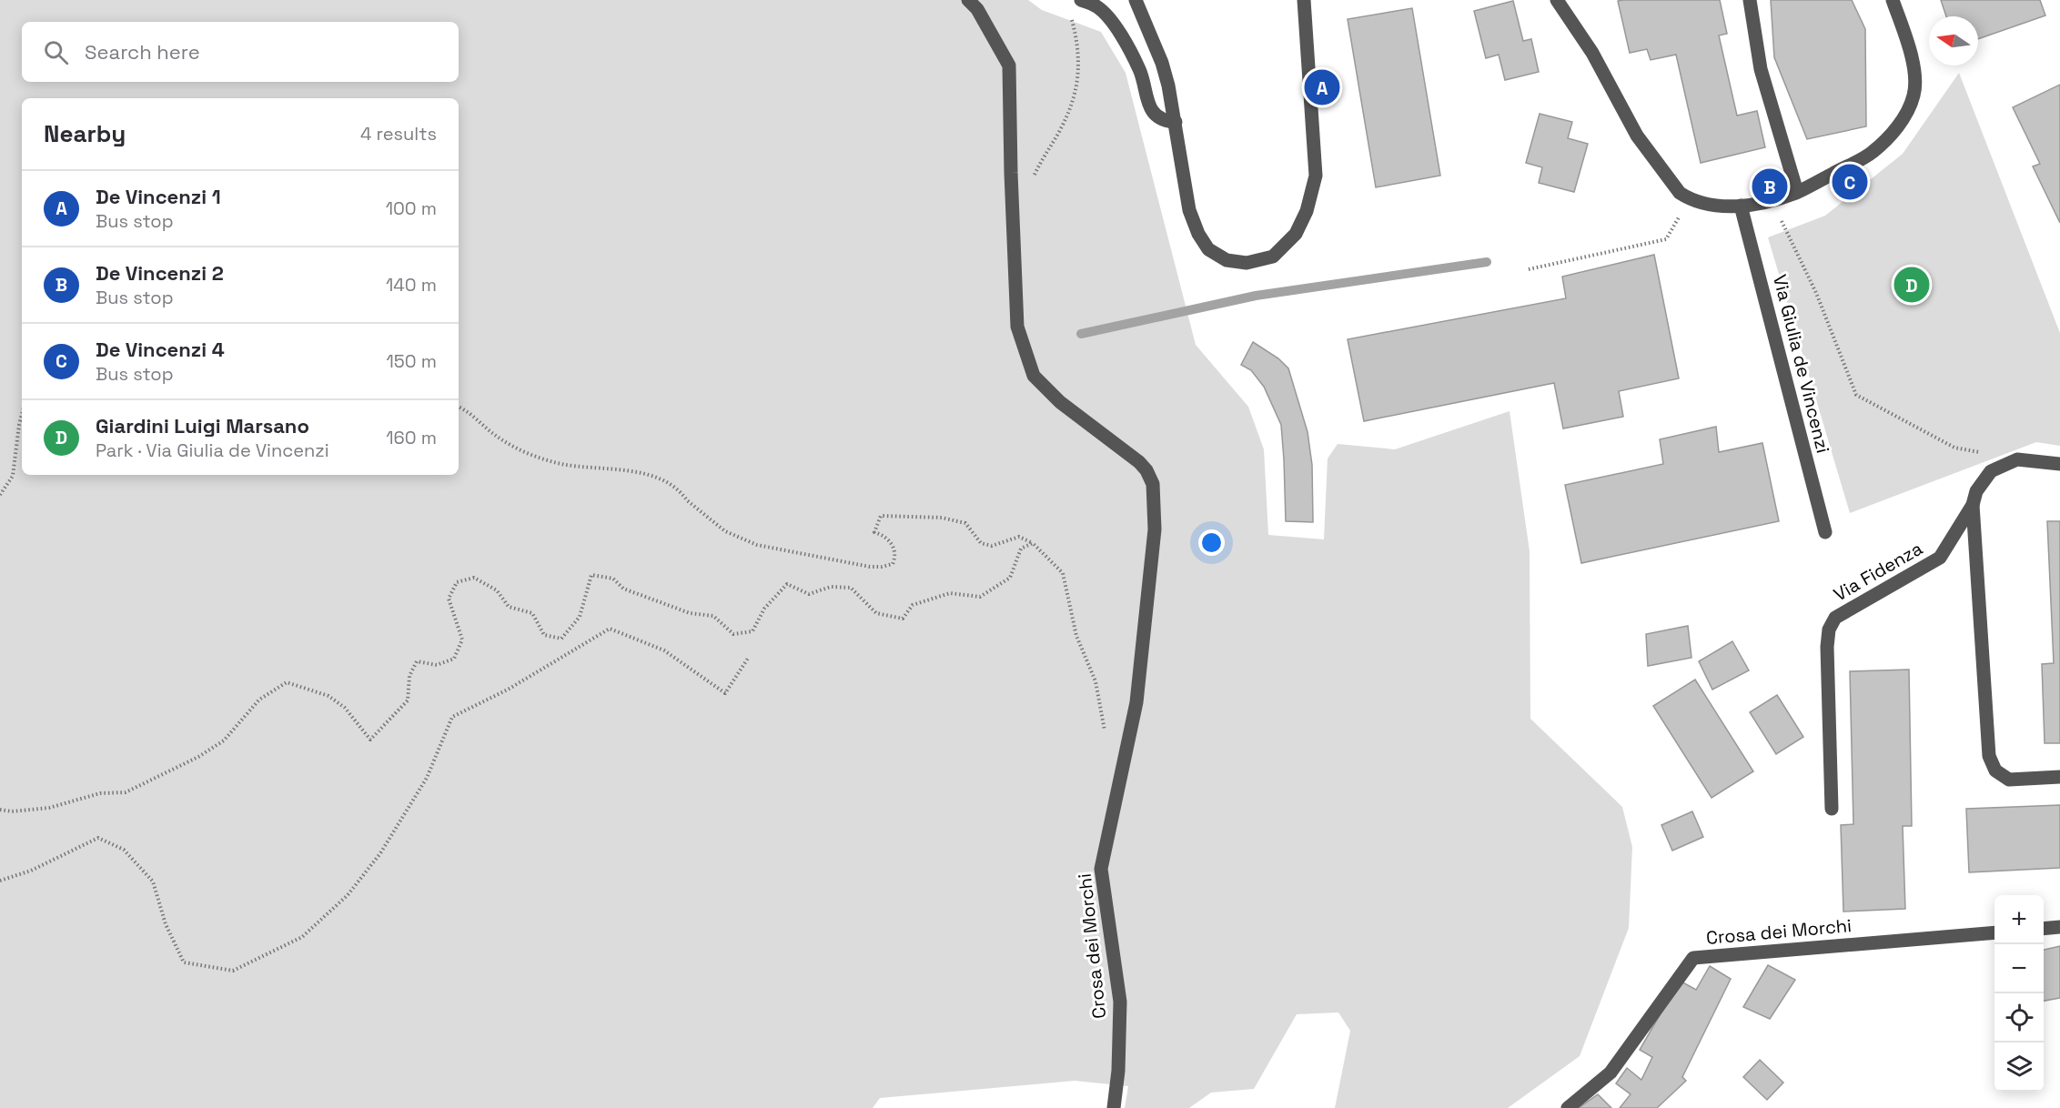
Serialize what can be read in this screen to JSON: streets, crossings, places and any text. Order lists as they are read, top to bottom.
{
  "streets": {
    "street": ["Via Giulia de Vincenzi", "Via Fidenza", "Crosa dei Morchi"]
  },
  "north": "left",
  "page": {
    "search": "Search here",
    "pins": [
      "A",
      "C",
      "B",
      "D"
    ],
    "heading": ["Nearby", "4 results"],
    "list": [
      {
        "mark": "A",
        "name": "De Vincenzi 1",
        "note": "Bus stop",
        "value": "100 m"
      },
      {
        "mark": "B",
        "name": "De Vincenzi 2",
        "note": "Bus stop",
        "value": "140 m"
      },
      {
        "mark": "C",
        "name": "De Vincenzi 4",
        "note": "Bus stop",
        "value": "150 m"
      },
      {
        "mark": "D",
        "name": "Giardini Luigi Marsano",
        "note": "Park · Via Giulia de Vincenzi",
        "value": "160 m"
      }
    ],
    "map_buttons": ["+", "−"]
  }
}
